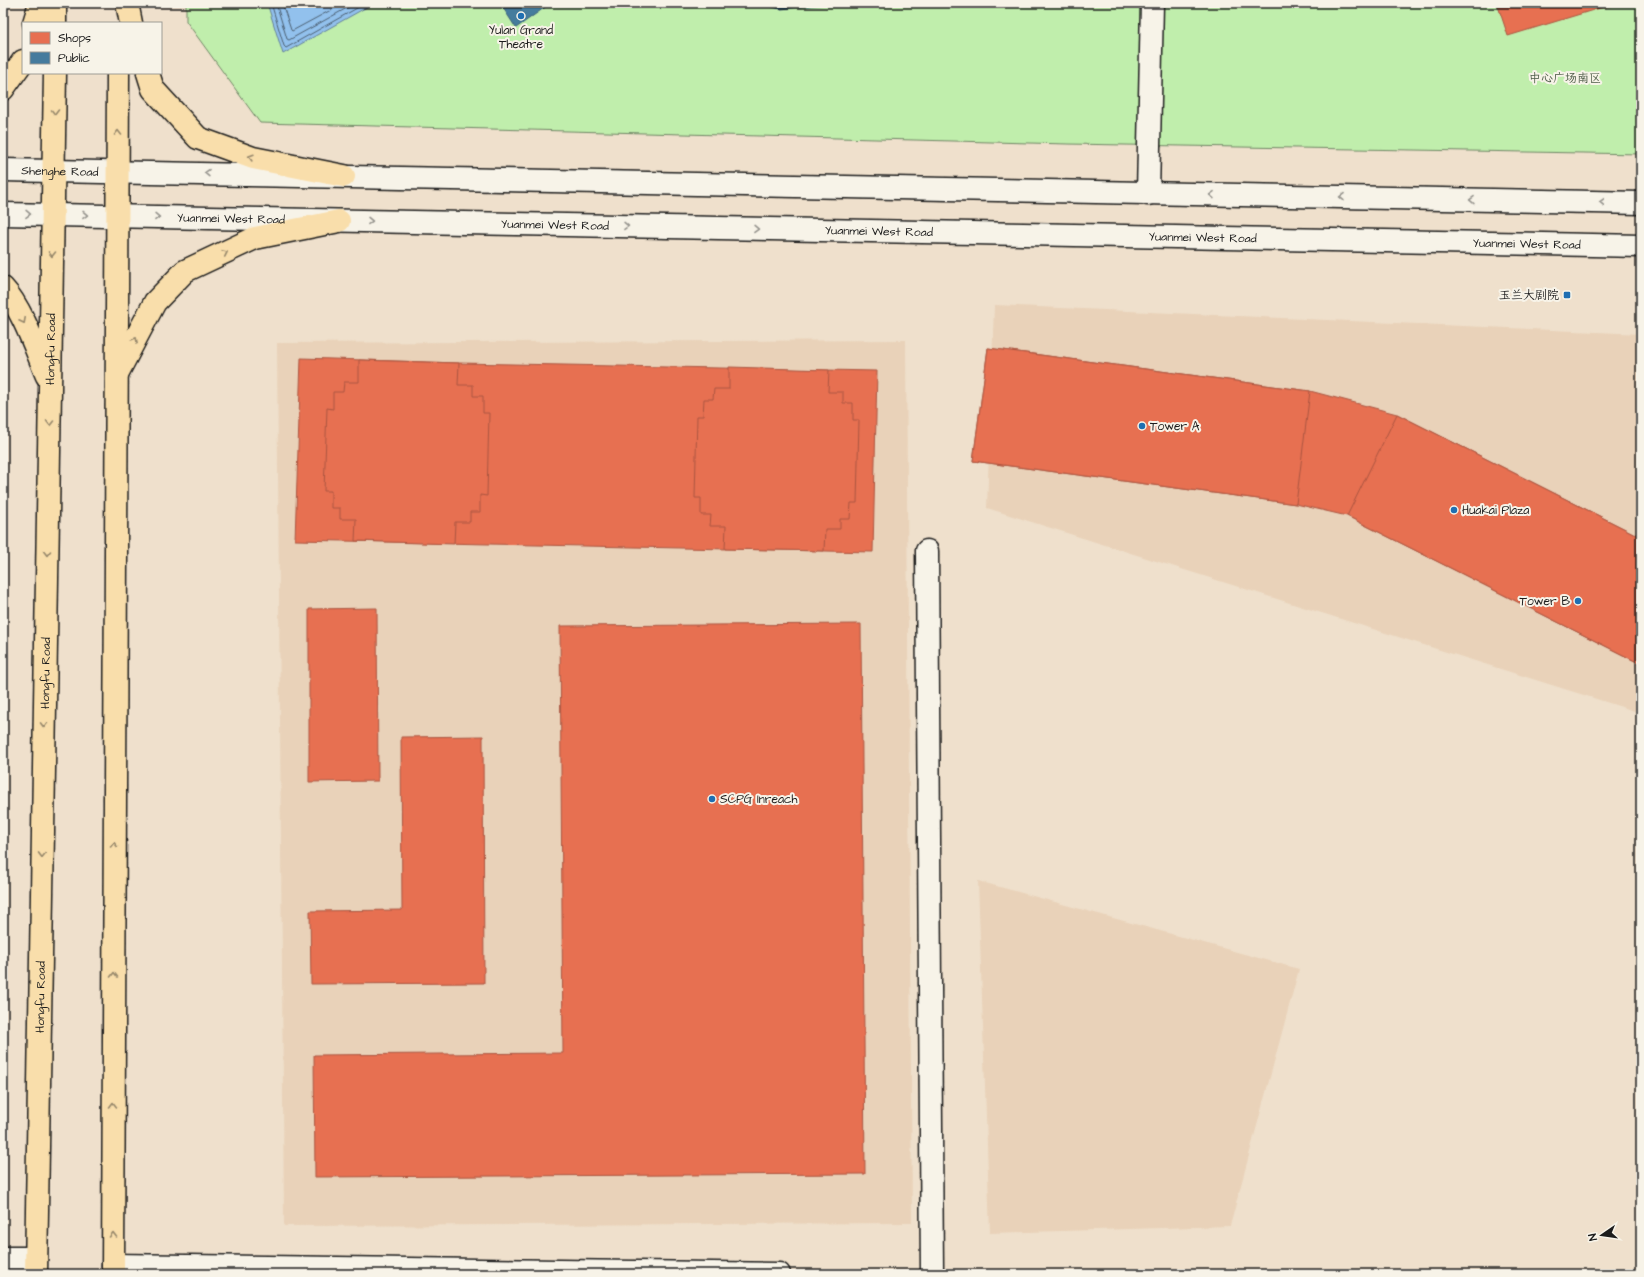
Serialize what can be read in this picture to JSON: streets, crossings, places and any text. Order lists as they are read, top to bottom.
{
  "streets": {
    "main road": ["Shenghe Road", "Yuanmei West Road", "Hongfu Road"]
  },
  "crossings": [
    ["Shenghe Road", "Hongfu Road"]
  ],
  "parks": ["中心广场南区"],
  "places": {
    "other": [
      "Yulan Grand Theatre",
      "Tower A",
      "Huakai Plaza",
      "Tower B",
      "SCPG Inreach"
    ],
    "transit": ["玉兰大剧院"]
  },
  "legend": ["Shops", "Public"],
  "north": "left"
}
